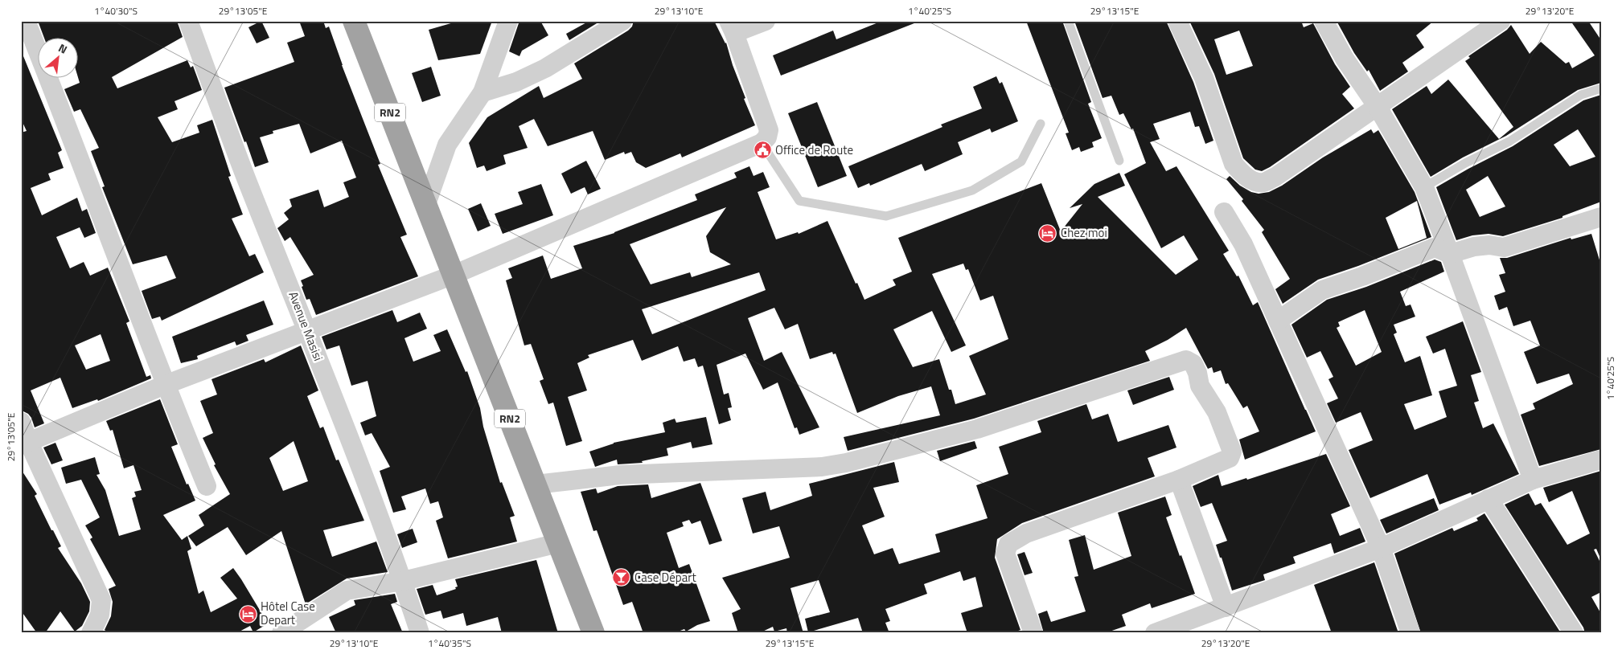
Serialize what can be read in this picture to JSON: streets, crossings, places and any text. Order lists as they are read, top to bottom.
{
  "streets": {
    "highway": ["RN2"],
    "street": ["Avenue Masisi"]
  },
  "places": {
    "public building": ["Office de Route"],
    "hotel": ["Chez moi", "Hôtel Case Depart"],
    "bar": ["Case Départ"]
  },
  "north": "top right",
  "coordinates": [
    "1°40'30\"S",
    "29°13'05\"E",
    "29°13'10\"E",
    "1°40'25\"S",
    "29°13'15\"E",
    "29°13'20\"E",
    "1°40'35\"S"
  ]
}
